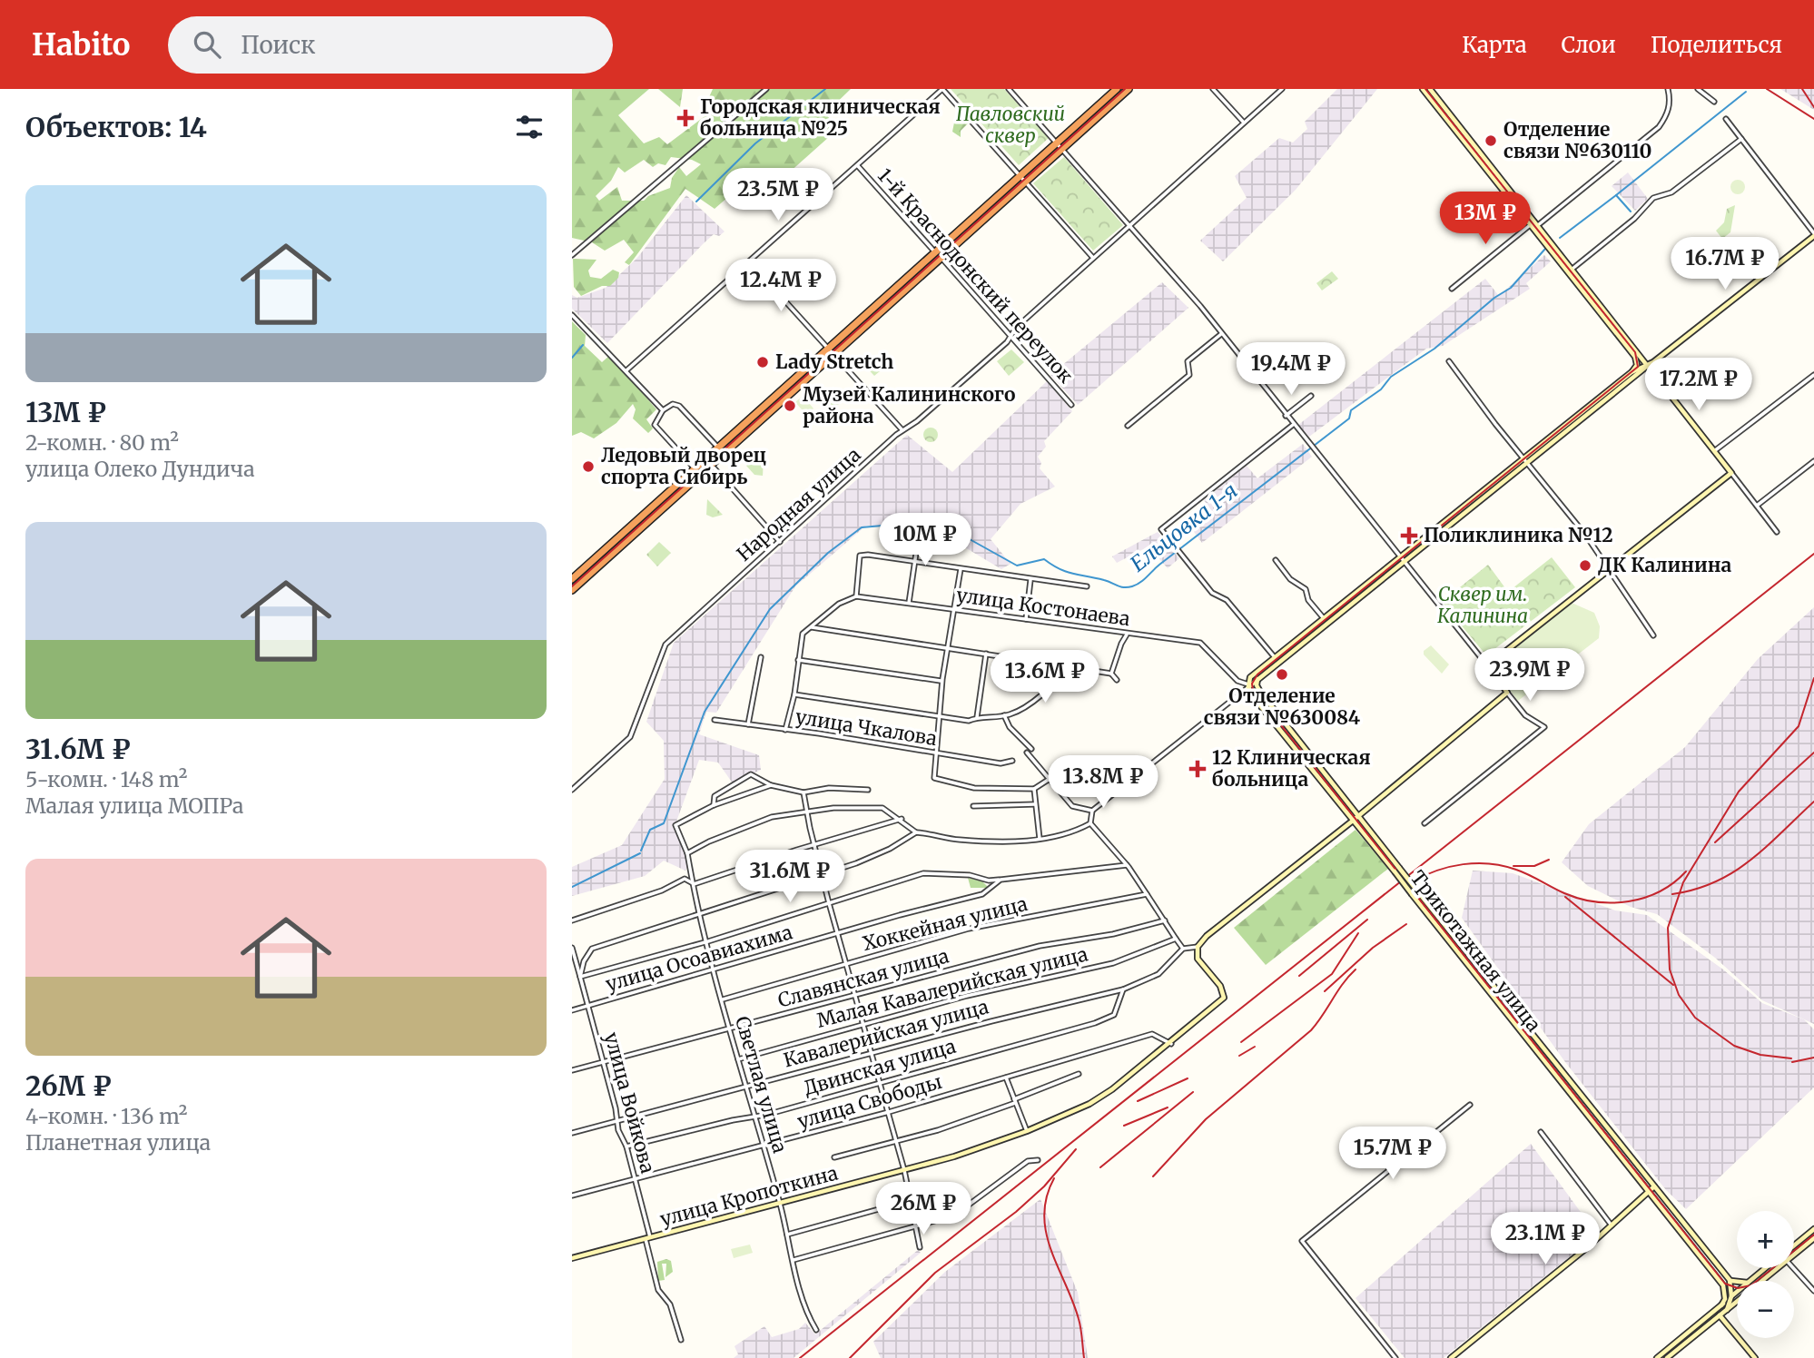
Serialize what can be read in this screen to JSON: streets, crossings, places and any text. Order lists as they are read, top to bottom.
{
  "streets": {
    "main road": ["Трикотажная улица", "улица Кропоткина"],
    "street": [
      "1-й Краснодонский переулок",
      "Народная улица",
      "улица Костонаева",
      "улица Чкалова",
      "Хоккейная улица",
      "улица Осоавиахима",
      "Славянская улица",
      "Малая Кавалерийская улица",
      "Кавалерийская улица",
      "Двинская улица",
      "Светлая улица",
      "улица Свободы",
      "улица Войкова"
    ]
  },
  "crossings": [
    ["1-й Краснодонский переулок", "Народная улица"],
    ["улица Костонаева", "Трикотажная улица"],
    ["Хоккейная улица", "Светлая улица"],
    ["улица Осоавиахима", "Светлая улица"],
    ["улица Осоавиахима", "улица Войкова"],
    ["Славянская улица", "Светлая улица"],
    ["Славянская улица", "улица Войкова"],
    ["Малая Кавалерийская улица", "Светлая улица"],
    ["Кавалерийская улица", "Двинская улица"],
    ["Кавалерийская улица", "Светлая улица"],
    ["Кавалерийская улица", "улица Войкова"],
    ["Двинская улица", "Светлая улица"],
    ["Двинская улица", "улица Войкова"],
    ["Светлая улица", "улица Свободы"],
    ["Светлая улица", "улица Кропоткина"],
    ["улица Свободы", "улица Войкова"],
    ["улица Свободы", "улица Кропоткина"],
    ["улица Войкова", "улица Кропоткина"]
  ],
  "water": ["Ельцовка 1-я"],
  "parks": ["Павловский сквер", "Сквер им. Калинина"],
  "places": {
    "health": ["Городская клиническая больница №25", "Поликлиника №12", "12 Клиническая больница"],
    "other": [
      "Отделение связи №630110",
      "Lady Stretch",
      "Музей Калининского района",
      "Ледовый дворец спорта Сибирь",
      "ДК Калинина",
      "Отделение связи №630084"
    ]
  },
  "page": {
    "header": "Habito",
    "search": "Поиск",
    "nav": ["Карта", "Слои", "Поделиться"],
    "heading": "Объектов: 14",
    "list": [
      {
        "name": "13M ₽",
        "note": "2-комн. · 80 m² · улица Олеко Дундича"
      },
      {
        "name": "31.6M ₽",
        "note": "5-комн. · 148 m² · Малая улица МОПРа"
      },
      {
        "name": "26M ₽",
        "note": "4-комн. · 136 m² · Планетная улица"
      }
    ],
    "price": [
      "23.5M ₽",
      "13M ₽",
      "16.7M ₽",
      "12.4M ₽",
      "19.4M ₽",
      "17.2M ₽",
      "10M ₽",
      "23.9M ₽",
      "13.6M ₽",
      "13.8M ₽",
      "31.6M ₽",
      "15.7M ₽",
      "26M ₽",
      "23.1M ₽"
    ],
    "map_buttons": ["+", "−"]
  }
}
